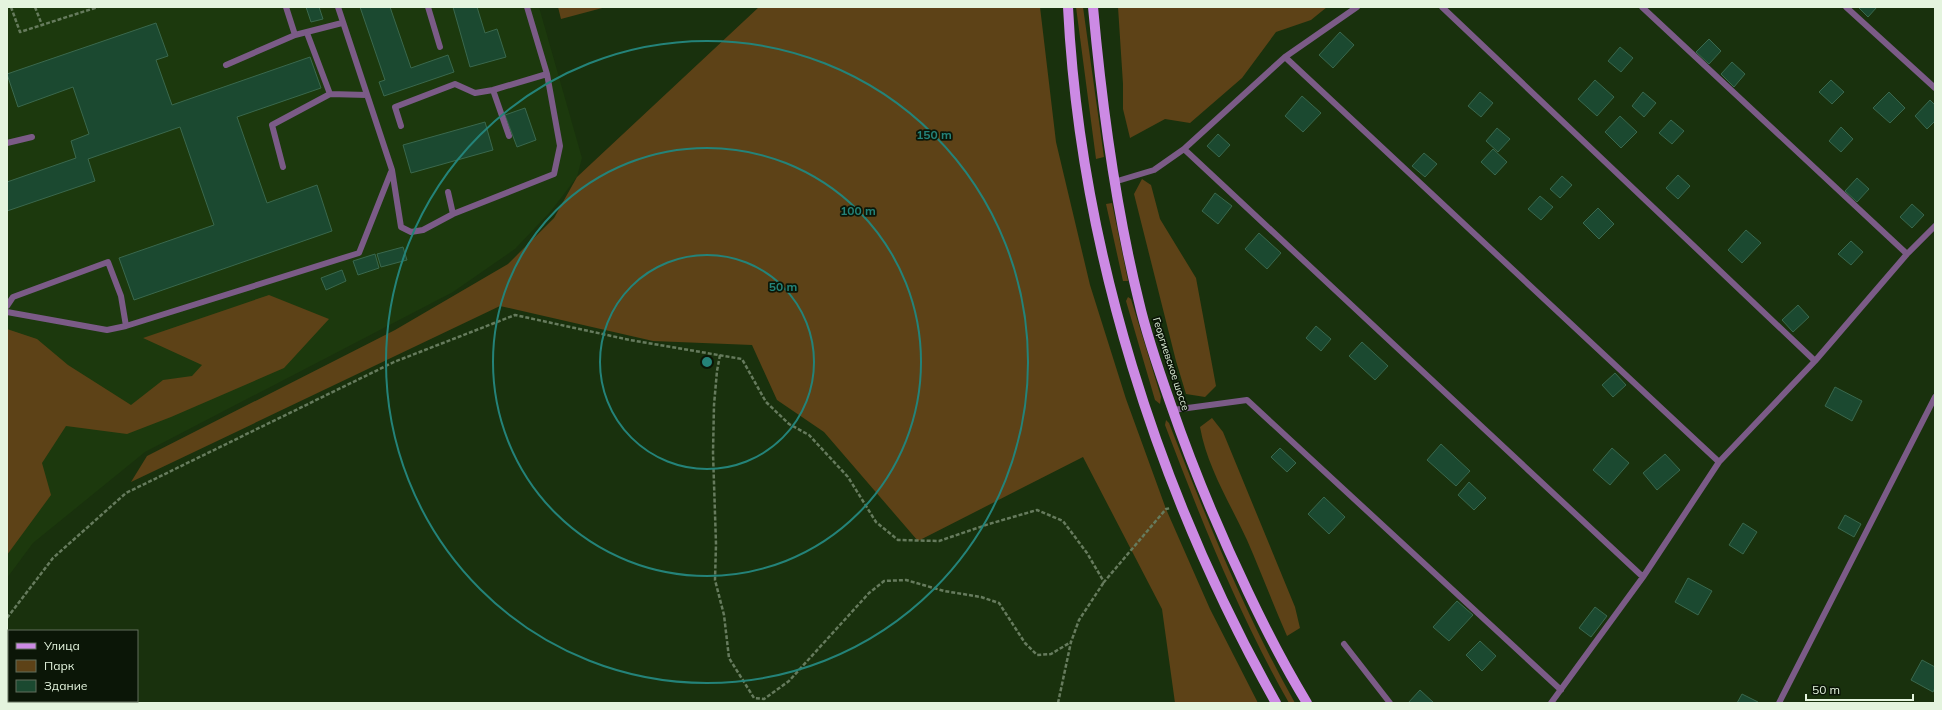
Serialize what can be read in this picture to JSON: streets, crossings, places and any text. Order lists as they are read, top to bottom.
{
  "streets": {
    "main road": ["Георгиевское шоссе"]
  },
  "legend": ["Улица", "Парк", "Здание"],
  "scale_bar": "50 m",
  "rings": ["150 m", "100 m", "50 m"]
}
